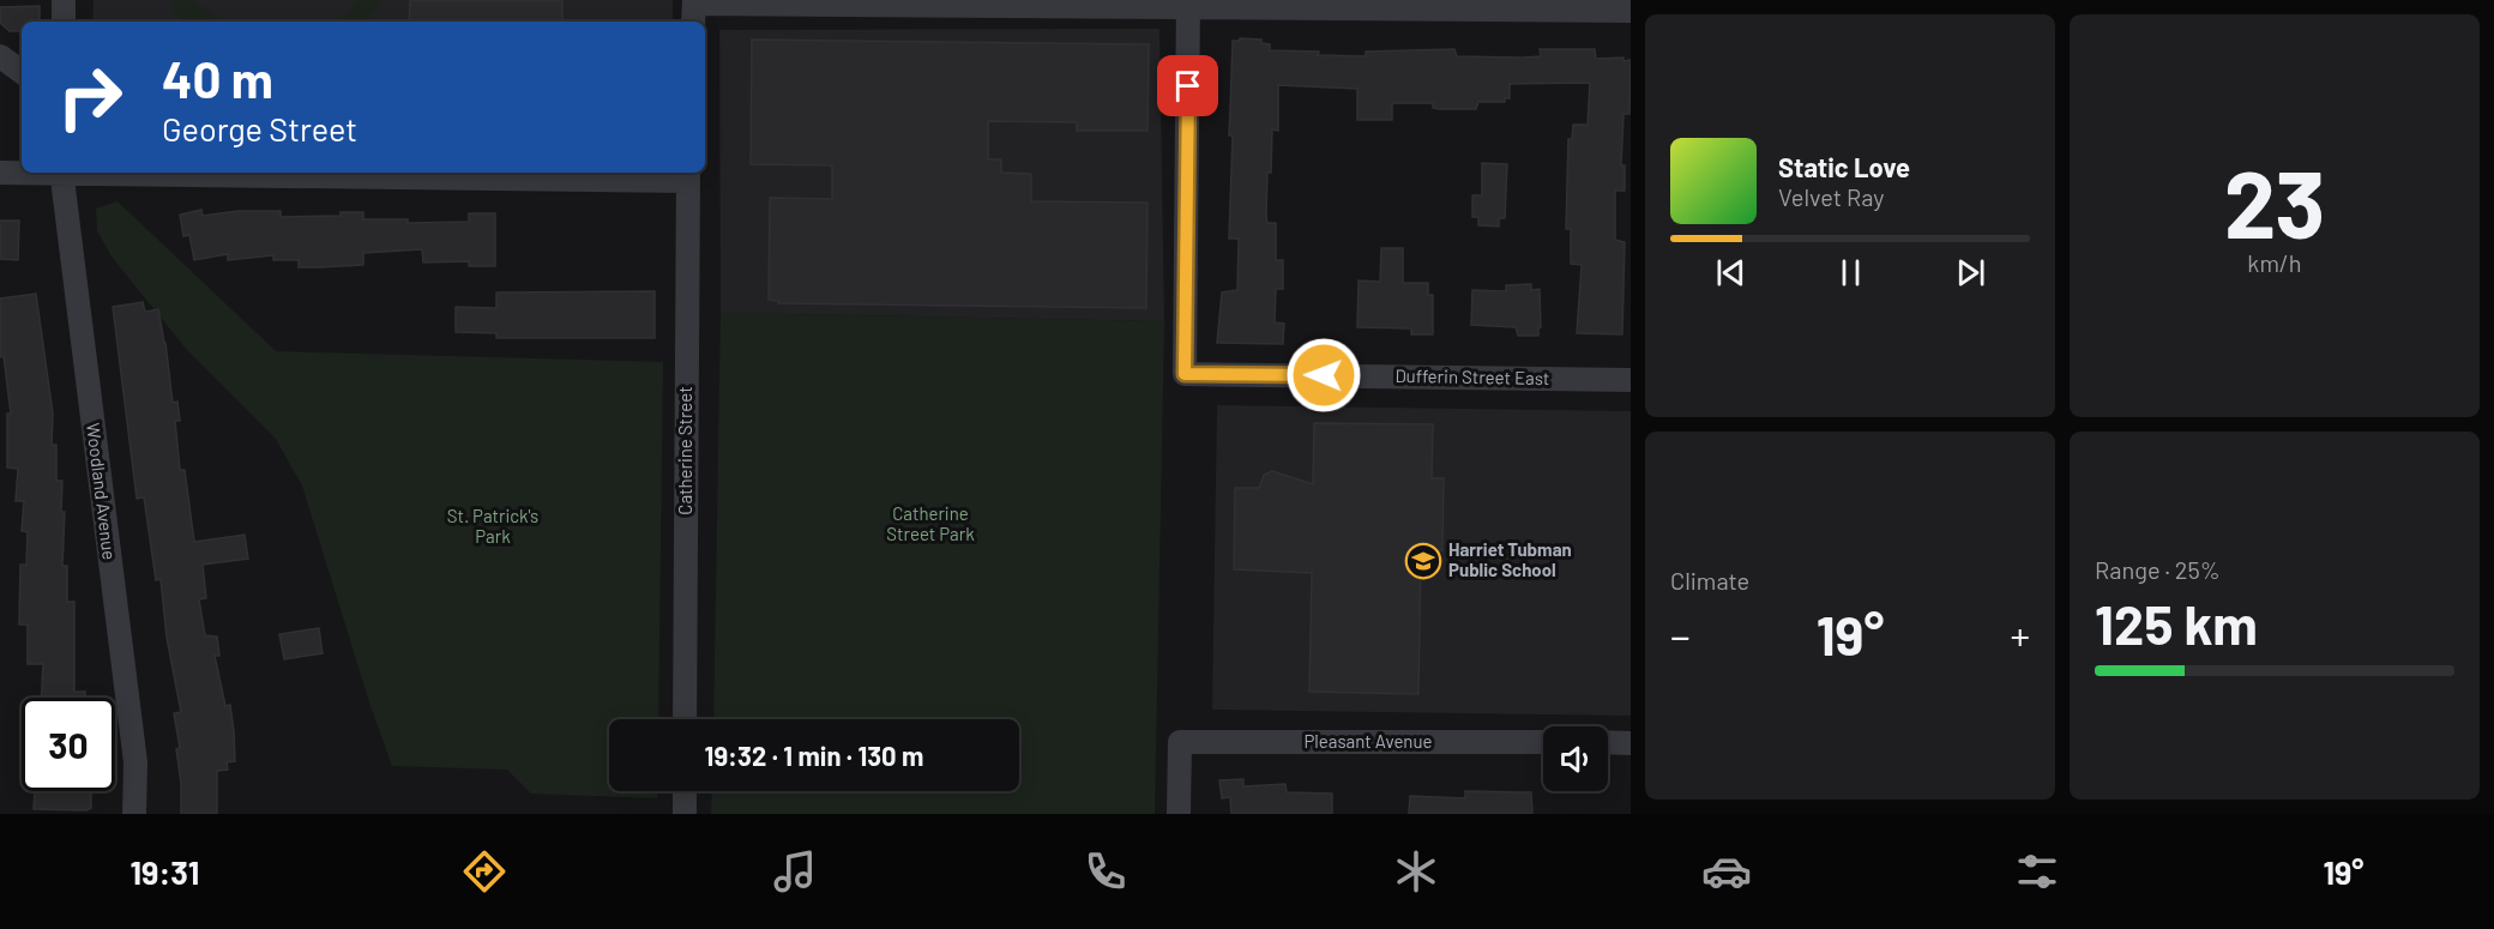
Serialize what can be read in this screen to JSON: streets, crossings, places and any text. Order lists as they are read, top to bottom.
{
  "streets": {
    "street": [
      "Dufferin Street East",
      "Catherine Street",
      "Woodland Avenue",
      "Pleasant Avenue"
    ]
  },
  "parks": ["Catherine Street Park", "St. Patrick's Park"],
  "places": {
    "school or university": ["Harriet Tubman Public School"]
  },
  "page": {
    "tile": [
      ["23", "km/h"],
      "Climate",
      ["Range · 25%", "125 km"]
    ],
    "turn": ["40 m", "George Street"],
    "song": ["Static Love", "Velvet Ray"],
    "heat": ["−", "19°", "+"],
    "limit": "30",
    "trip": "19:32 · 1 min · 130 m",
    "tabs": ["19:31", "19°"]
  }
}
